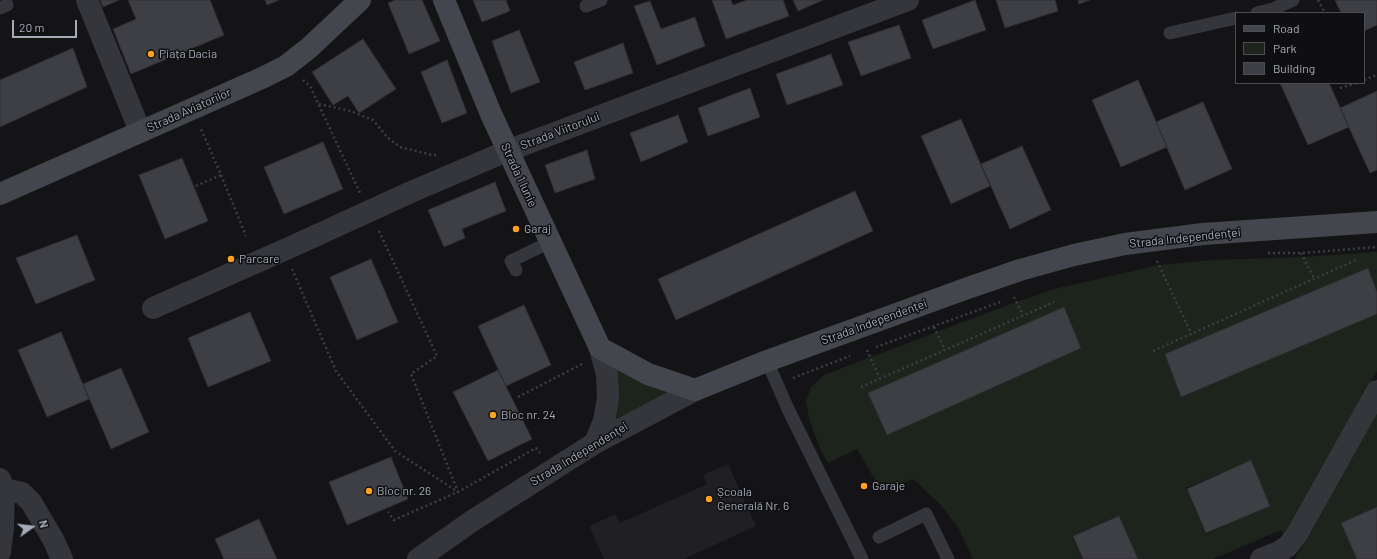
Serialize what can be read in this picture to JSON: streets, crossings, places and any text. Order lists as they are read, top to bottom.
{
  "streets": {
    "street": [
      "Strada Aviatorilor",
      "Strada Viitorului",
      "Strada 1 Iunie",
      "Strada Independenței"
    ]
  },
  "crossings": [
    ["Strada Viitorului", "Strada 1 Iunie"],
    ["Strada 1 Iunie", "Strada Independenței"]
  ],
  "places": [
    "Piața Dacia",
    "Garaj",
    "Parcare",
    "Bloc nr. 24",
    "Garaje",
    "Bloc nr. 26",
    "Școala Generală Nr. 6"
  ],
  "legend": ["Road", "Park", "Building"],
  "scale_bar": "20 m",
  "north": "right"
}
